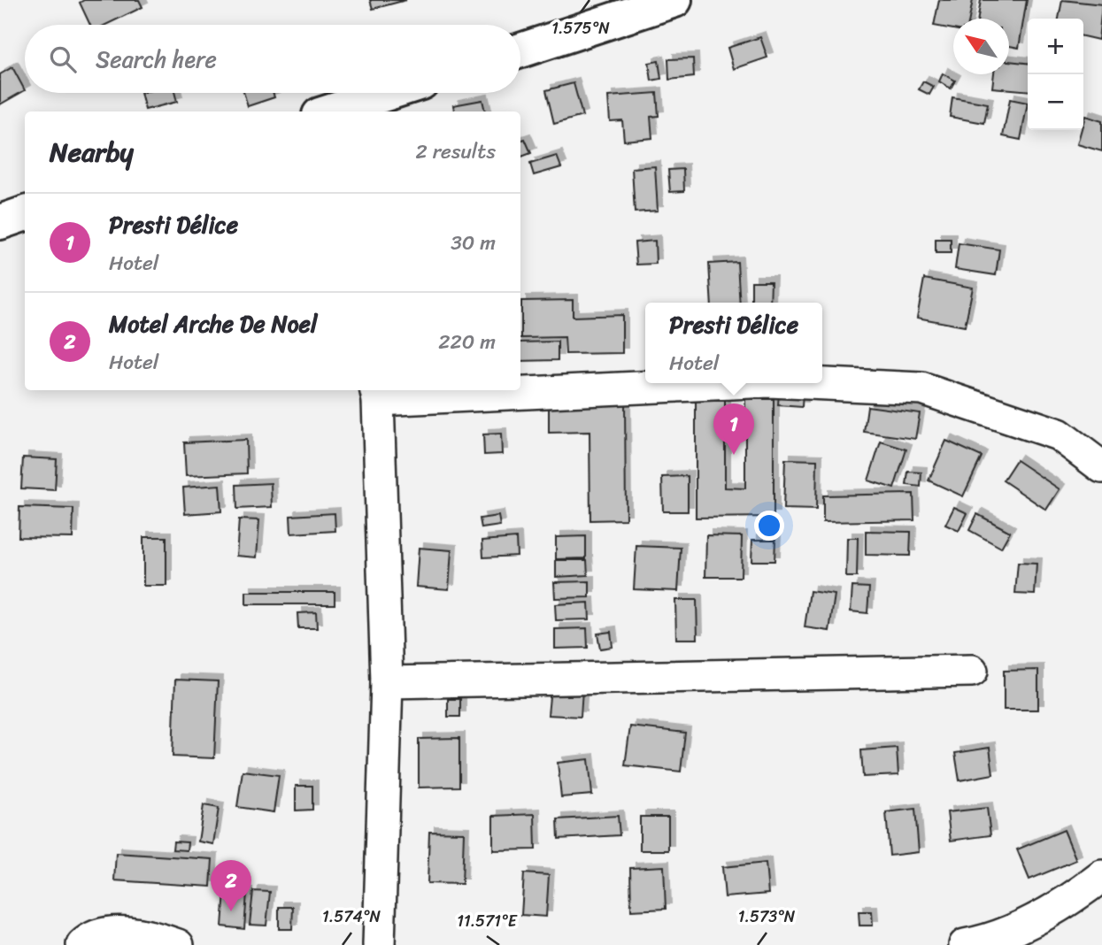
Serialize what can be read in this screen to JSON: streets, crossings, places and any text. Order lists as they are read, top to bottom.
{
  "north": "top left",
  "page": {
    "map_buttons": ["+", "−"],
    "search": "Search here",
    "heading": ["Nearby", "2 results"],
    "list": [
      {
        "mark": "1",
        "name": "Presti Délice",
        "note": "Hotel",
        "value": "30 m"
      },
      {
        "mark": "2",
        "name": "Motel Arche De Noel",
        "note": "Hotel",
        "value": "220 m"
      }
    ],
    "popup": ["Presti Délice", "Hotel"],
    "pins": ["1", "2"]
  },
  "coordinates": [
    "1.575°N",
    "1.574°N",
    "1.573°N",
    "11.571°E"
  ]
}
